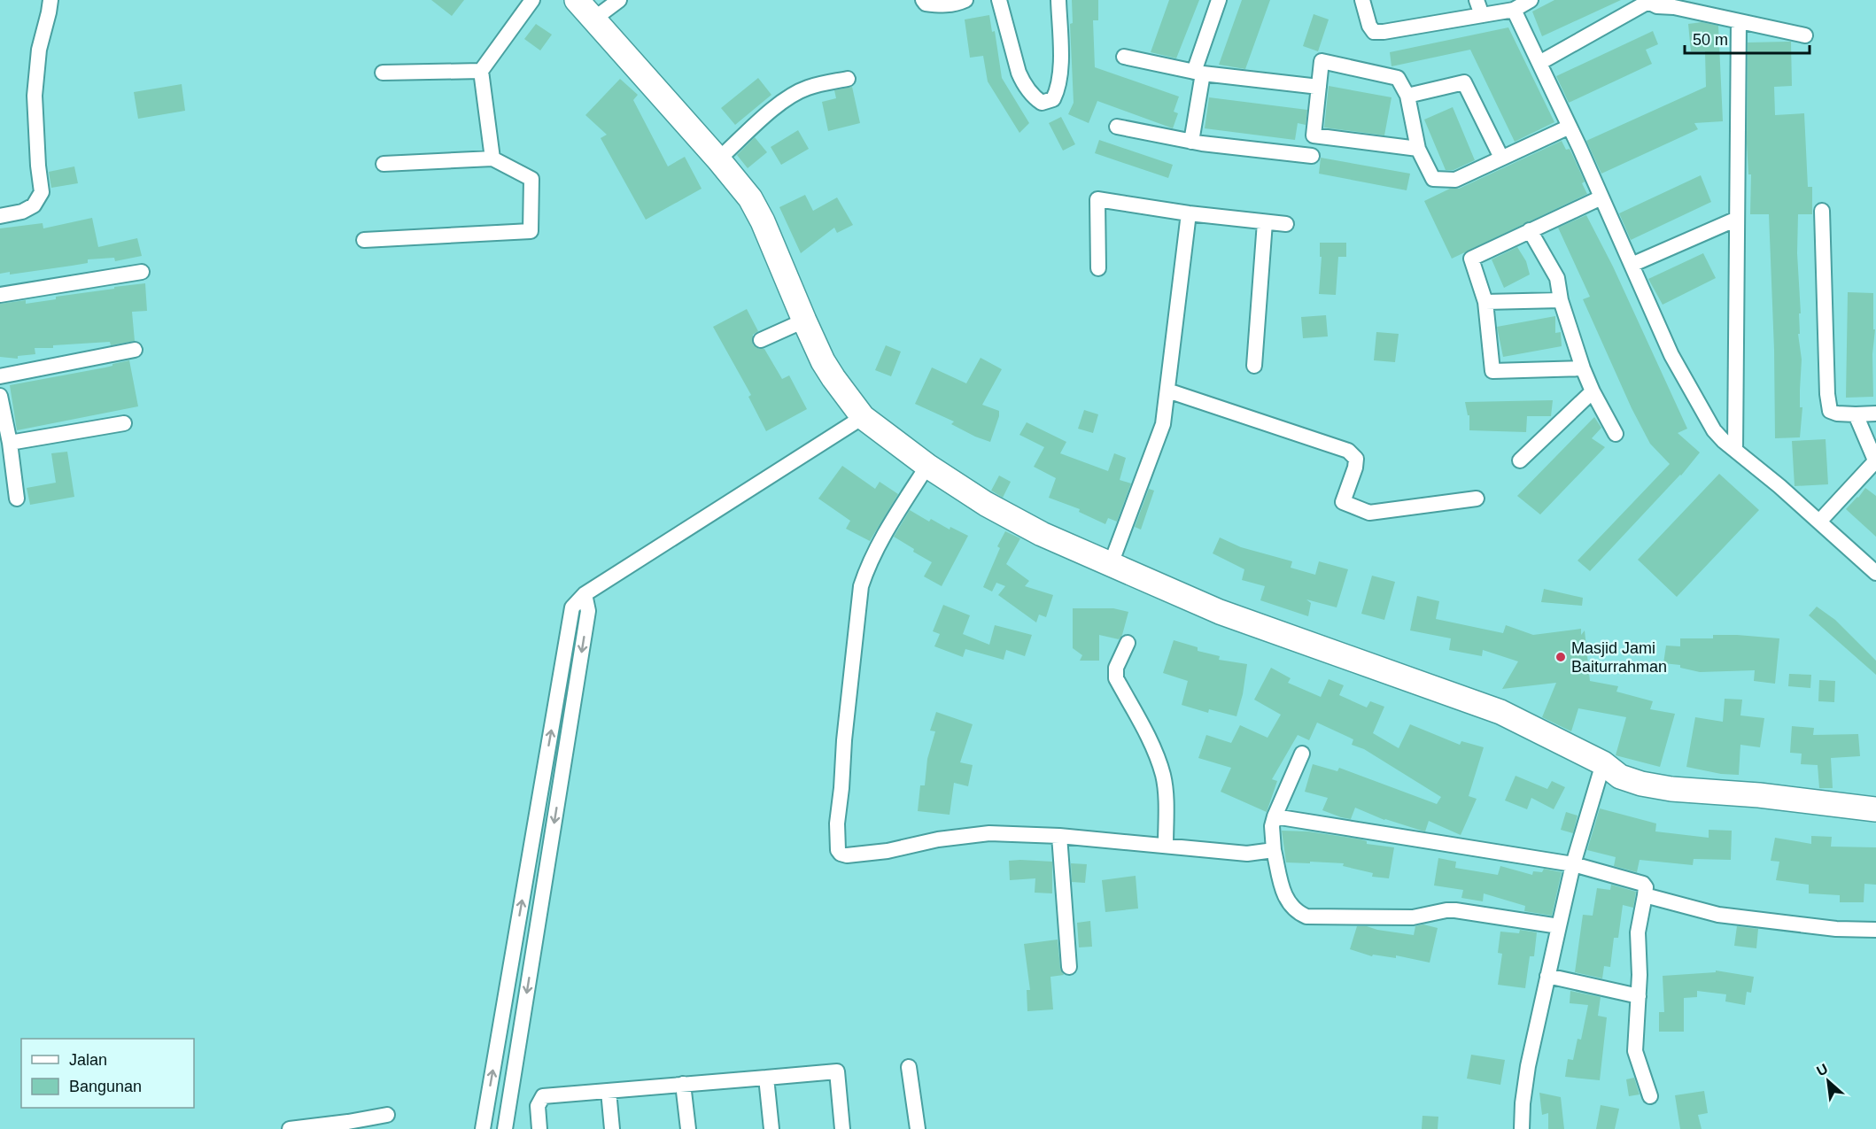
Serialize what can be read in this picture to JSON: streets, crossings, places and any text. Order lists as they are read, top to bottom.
{
  "places": ["Masjid Jami Baiturrahman"],
  "legend": ["Jalan", "Bangunan"],
  "scale_bar": "50 m",
  "north": "top left"
}
